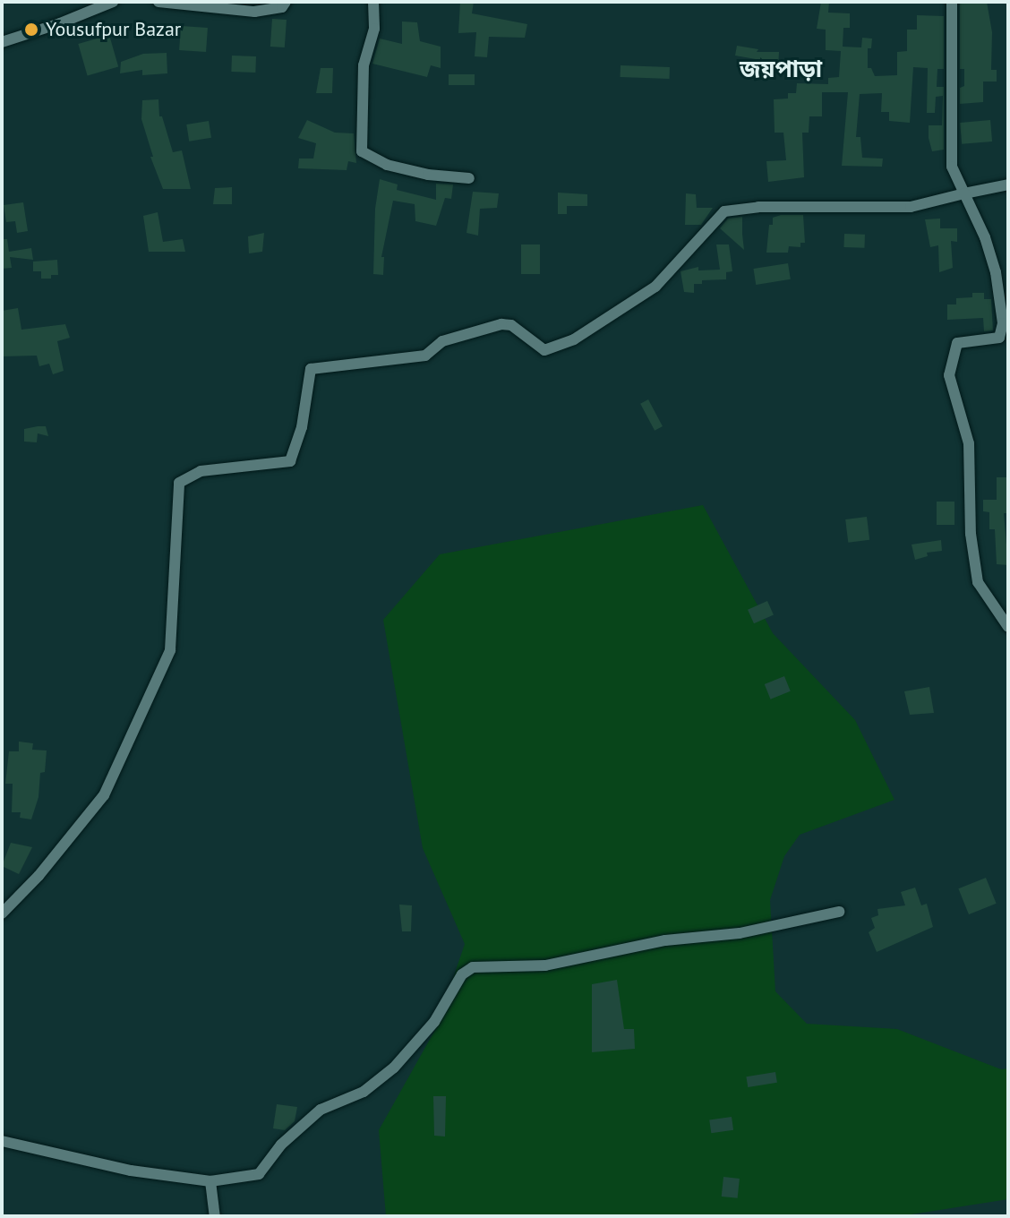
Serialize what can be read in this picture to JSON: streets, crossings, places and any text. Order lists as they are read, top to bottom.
{
  "districts": ["জয়পাড়া"],
  "places": ["Yousufpur Bazar"]
}
